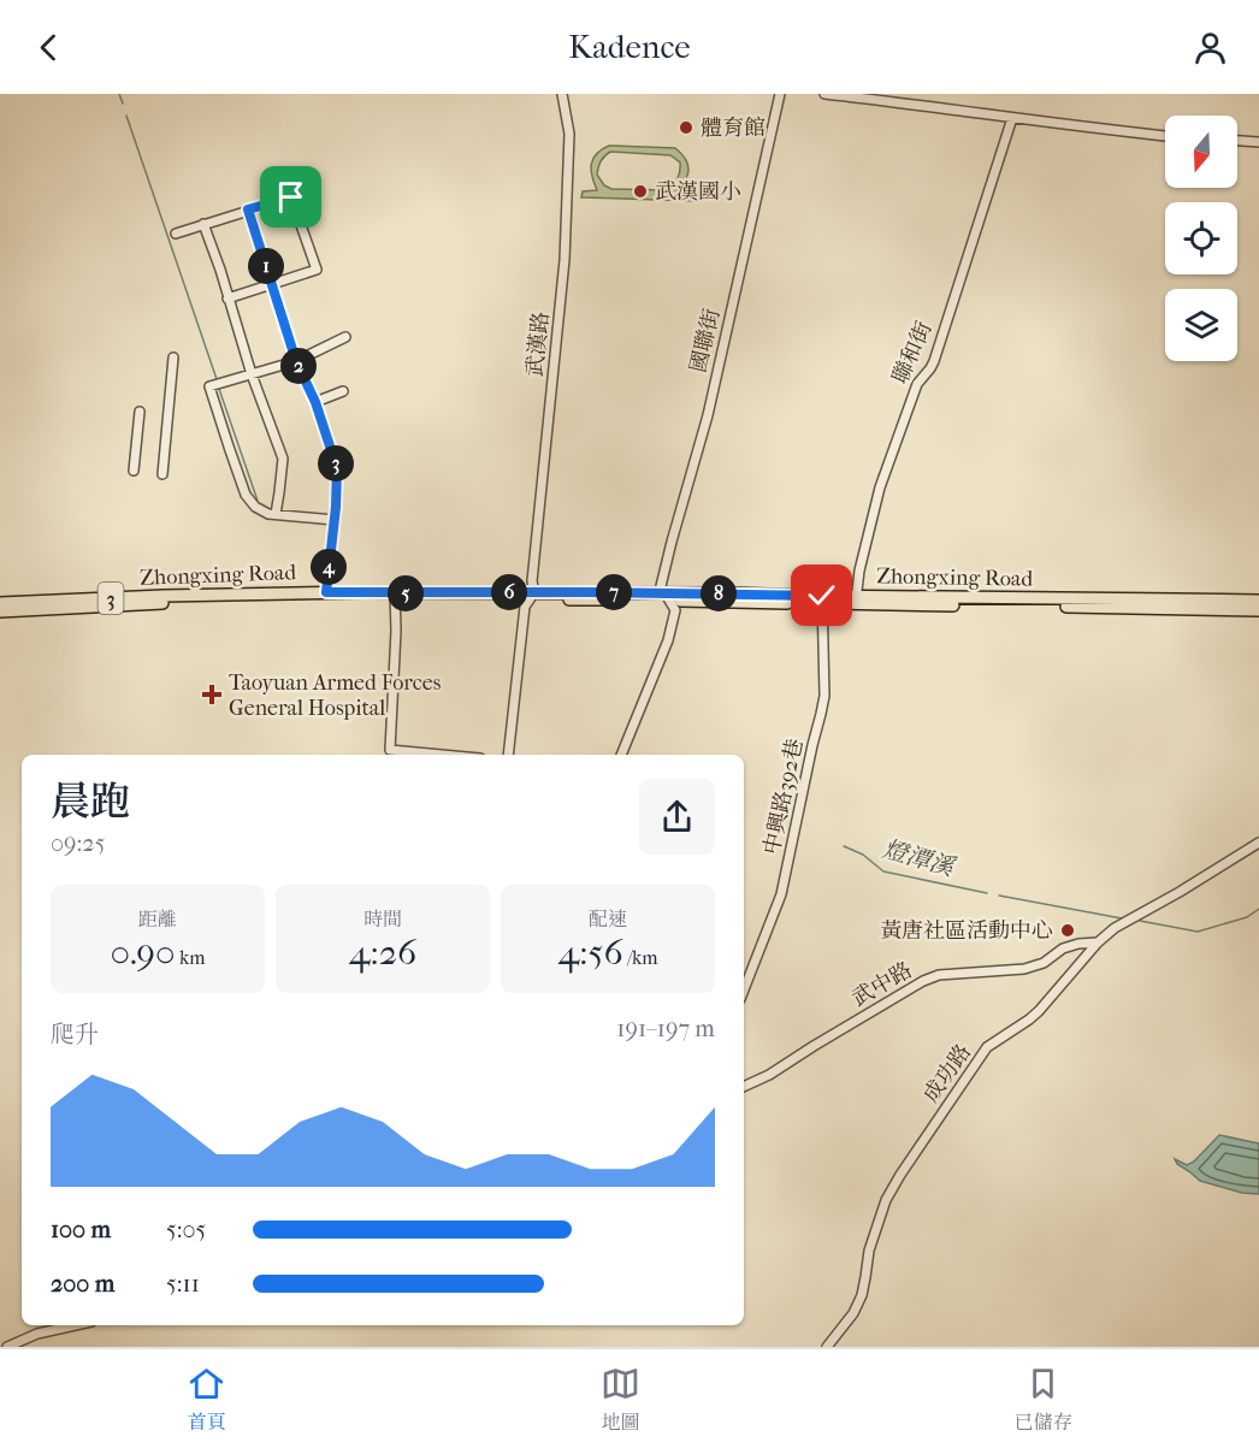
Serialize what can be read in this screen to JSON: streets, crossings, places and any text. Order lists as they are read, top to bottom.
{
  "streets": {
    "main road": ["Zhongxing Road", "3"],
    "street": [
      "國聯街",
      "武漢路",
      "聯和街",
      "中興路392巷",
      "武中路",
      "成功路"
    ]
  },
  "crossings": [
    ["國聯街", "Zhongxing Road"],
    ["武漢路", "Zhongxing Road"],
    ["聯和街", "Zhongxing Road"],
    ["Zhongxing Road", "中興路392巷"],
    ["武中路", "成功路"]
  ],
  "water": ["燈潭溪"],
  "places": {
    "other": ["體育館", "武漢國小", "黃唐社區活動中心"],
    "health": ["Taoyuan Armed Forces General Hospital"]
  },
  "north": "bottom",
  "page": {
    "header": "Kadence",
    "pins": [
      "1",
      "2",
      "3",
      "4",
      "6",
      "7",
      "5",
      "8"
    ],
    "heading": ["晨跑", "09:25"],
    "stats": [
      ["距離", "0.90 km"],
      ["時間", "4:26"],
      ["配速", "4:56 /km"]
    ],
    "chart": ["爬升", "191–197 m"],
    "list": [
      {
        "name": "100 m",
        "note": "5:05"
      },
      {
        "name": "200 m",
        "note": "5:11"
      }
    ],
    "tabs": ["首頁", "地圖", "已儲存"]
  }
}
